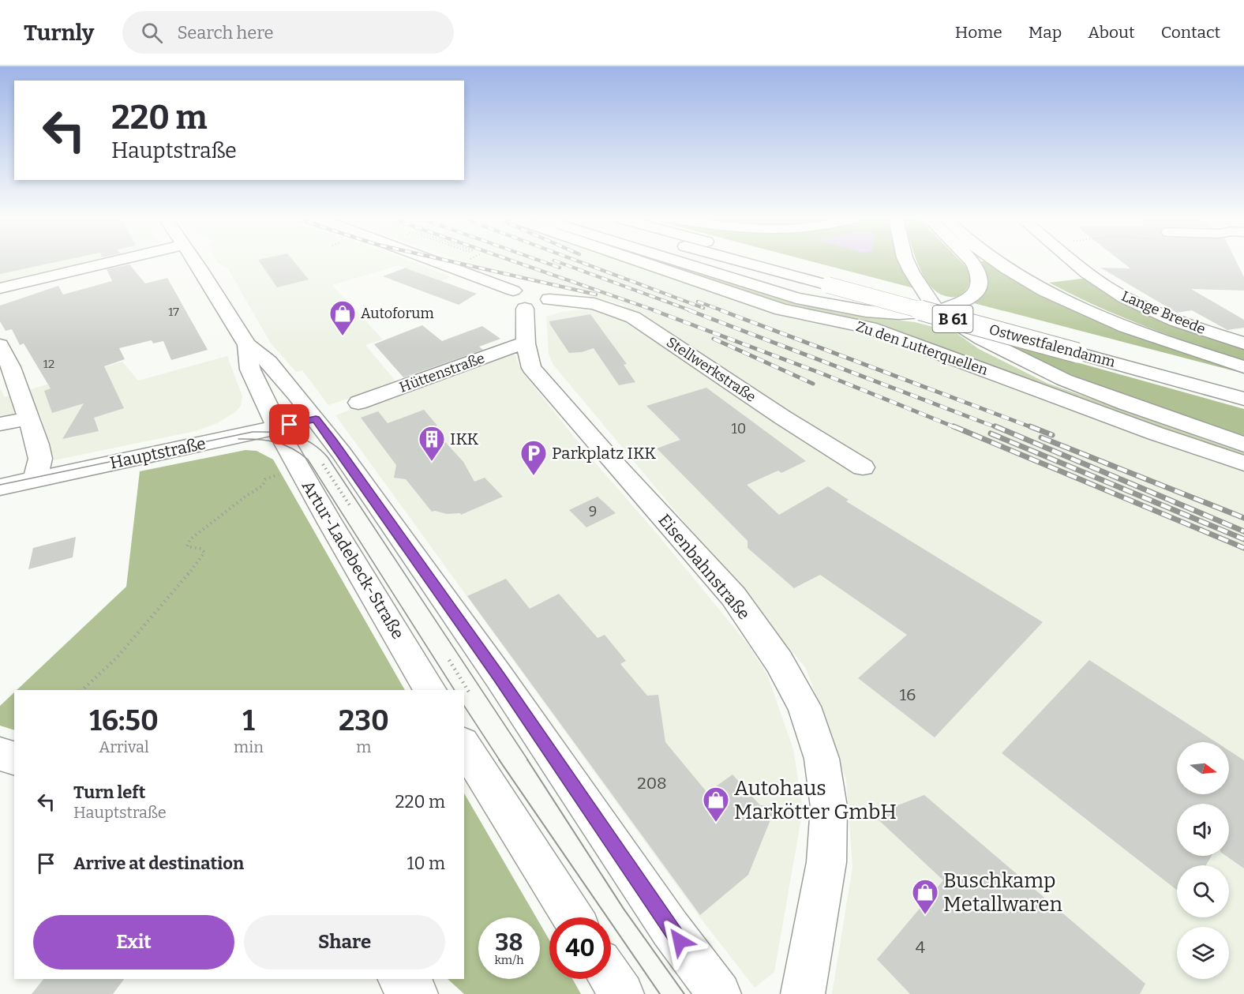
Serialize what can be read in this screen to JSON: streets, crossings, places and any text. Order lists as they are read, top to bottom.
{
  "streets": {
    "main road": [
      "Lange Breede",
      "B 61",
      "Ostwestfalendamm",
      "Zu den Lutterquellen",
      "Stellwerkstraße",
      "Hüttenstraße",
      "Hauptstraße",
      "Artur-Ladebeck-Straße",
      "Eisenbahnstraße"
    ]
  },
  "crossings": [
    ["Hüttenstraße", "Eisenbahnstraße"],
    ["Hauptstraße", "Artur-Ladebeck-Straße"]
  ],
  "places": {
    "shop": ["Autoforum", "Autohaus Markötter GmbH", "Buschkamp Metallwaren"],
    "building": ["IKK"],
    "parking": ["Parkplatz IKK"]
  },
  "house_numbers": [
    "17",
    "12",
    "10",
    "9",
    "16",
    "208",
    "4"
  ],
  "north": "right",
  "page": {
    "header": "Turnly",
    "search": "Search here",
    "nav": [
      "Home",
      "Map",
      "About",
      "Contact"
    ],
    "turn": ["220 m", "Hauptstraße"],
    "eta": [
      "16:50",
      "Arrival",
      "1",
      "min",
      "230",
      "m"
    ],
    "list": [
      {
        "name": "Turn left",
        "note": "Hauptstraße",
        "value": "220 m"
      },
      {
        "name": "Arrive at destination",
        "value": "10 m"
      }
    ],
    "buttons": ["Exit", "Share"],
    "speed": "38 km/h",
    "limit": "40"
  }
}
